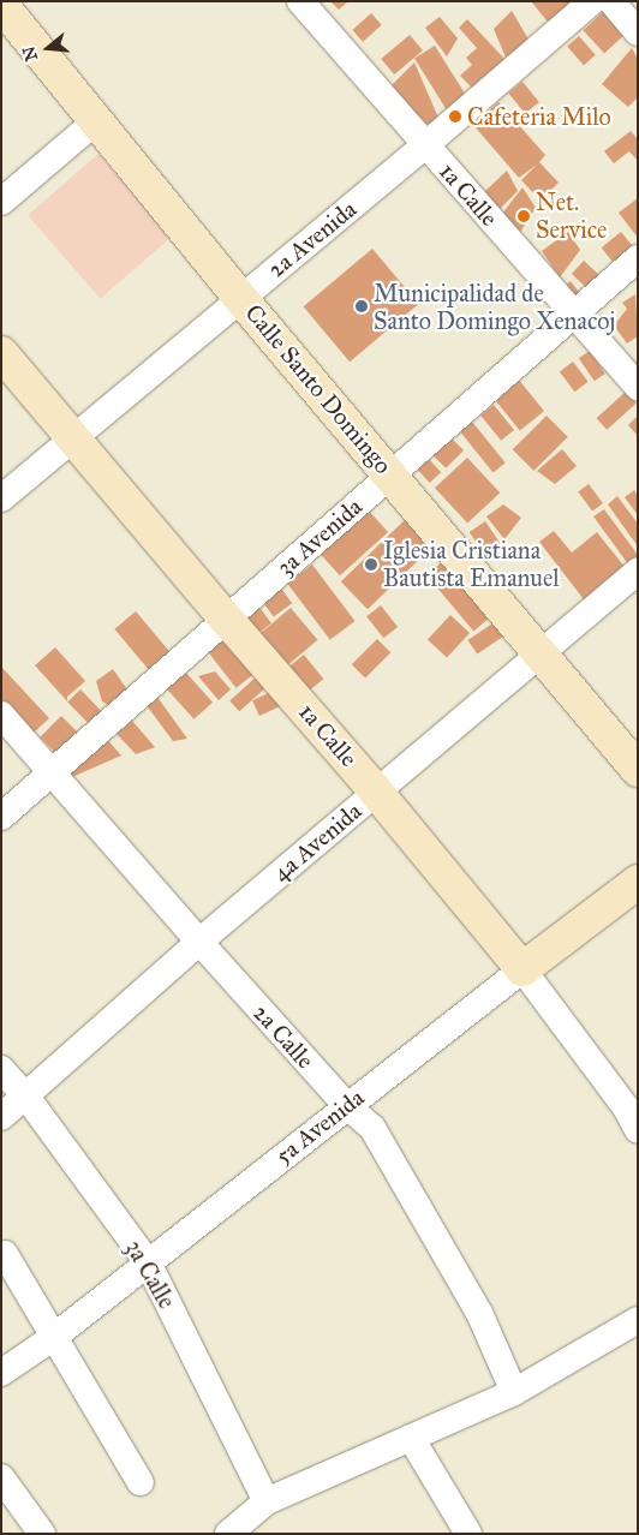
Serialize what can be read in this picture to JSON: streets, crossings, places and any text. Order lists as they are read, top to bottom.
{
  "streets": {
    "main road": ["1a Calle", "Calle Santo Domingo", "5a Avenida"],
    "street": [
      "2a Avenida",
      "3a Avenida",
      "4a Avenida",
      "2a Calle",
      "3a Calle"
    ]
  },
  "crossings": [
    ["1a Calle", "2a Avenida"],
    ["1a Calle", "3a Avenida"],
    ["1a Calle", "4a Avenida"],
    ["1a Calle", "5a Avenida"],
    ["2a Avenida", "Calle Santo Domingo"],
    ["Calle Santo Domingo", "3a Avenida"],
    ["Calle Santo Domingo", "4a Avenida"],
    ["3a Avenida", "2a Calle"],
    ["4a Avenida", "2a Calle"],
    ["4a Avenida", "3a Calle"],
    ["2a Calle", "5a Avenida"],
    ["5a Avenida", "3a Calle"]
  ],
  "places": [
    "Cafeteria Milo",
    "Net. Service",
    "Municipalidad de Santo Domingo Xenacoj",
    "Iglesia Cristiana Bautista Emanuel"
  ],
  "north": "left"
}
